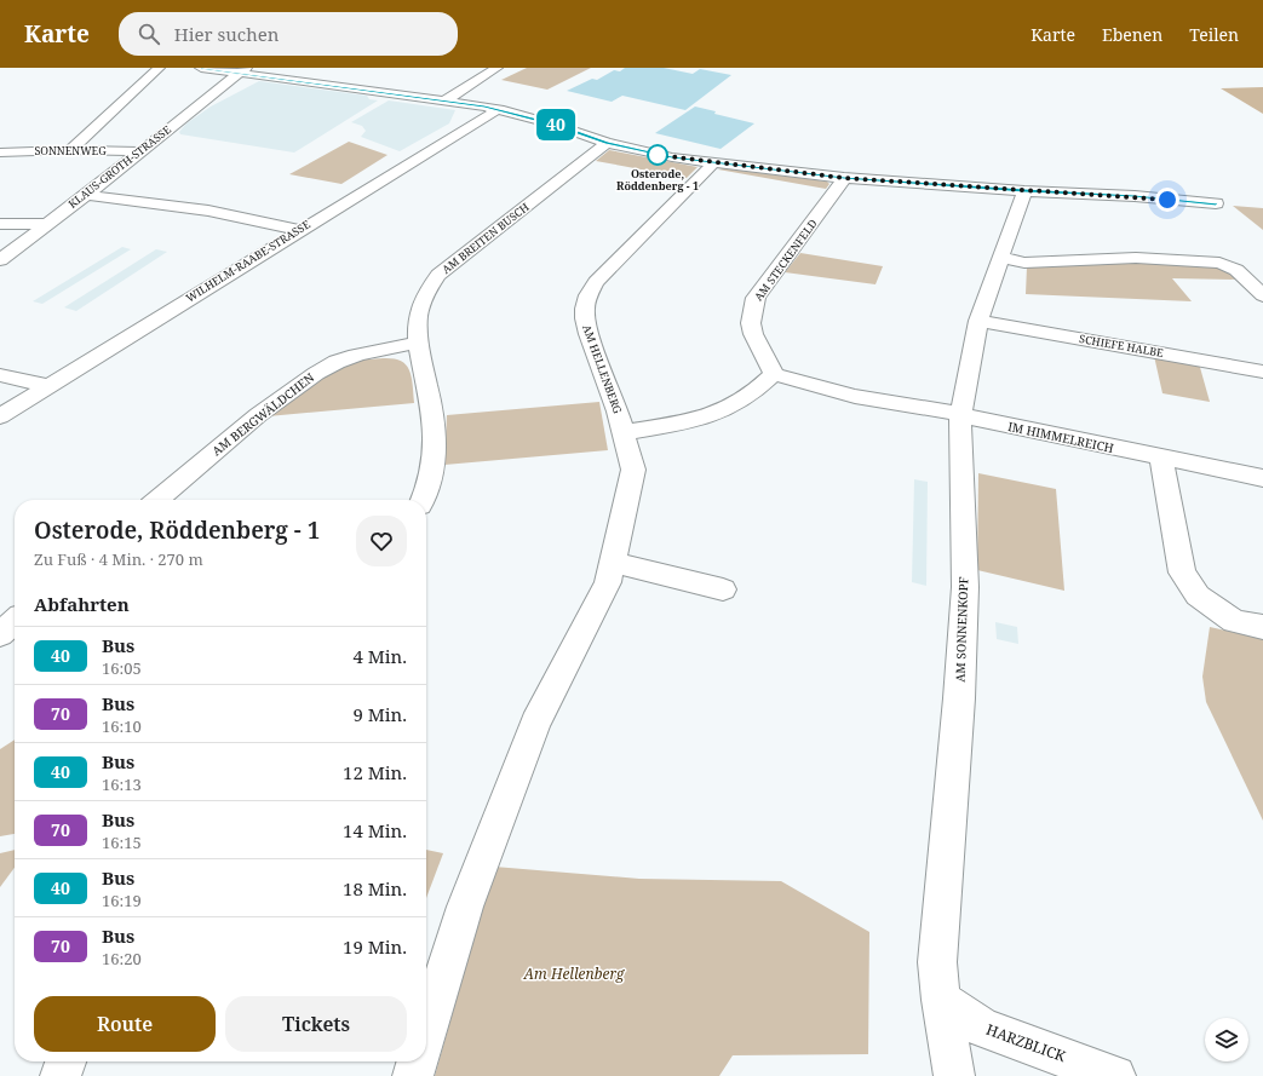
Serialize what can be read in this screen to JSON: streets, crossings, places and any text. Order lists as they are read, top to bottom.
{
  "streets": {
    "street": [
      "SONNENWEG",
      "KLAUS-GROTH-STRASSE",
      "AM BREITEN BUSCH",
      "AM STECKENFELD",
      "WILHELM-RAABE-STRASSE",
      "SCHIEFE HALBE",
      "AM HELLENBERG",
      "AM BERGWÄLDCHEN",
      "IM HIMMELREICH",
      "AM SONNENKOPF",
      "HARZBLICK"
    ]
  },
  "crossings": [
    ["SONNENWEG", "KLAUS-GROTH-STRASSE"],
    ["AM BREITEN BUSCH", "AM BERGWÄLDCHEN"],
    ["SCHIEFE HALBE", "AM SONNENKOPF"],
    ["IM HIMMELREICH", "AM SONNENKOPF"],
    ["AM SONNENKOPF", "HARZBLICK"]
  ],
  "parks": ["Am Hellenberg"],
  "places": ["Osterode, Röddenberg - 1"],
  "lines": ["bus line 40"],
  "page": {
    "header": "Karte",
    "search": "Hier suchen",
    "nav": ["Karte", "Ebenen", "Teilen"],
    "on_map": "40",
    "heading": [
      ["Osterode, Röddenberg - 1", "Zu Fuß · 4 Min. · 270 m"],
      "Abfahrten"
    ],
    "list": [
      {
        "mark": "40",
        "name": "Bus",
        "note": "16:05",
        "value": "4 Min."
      },
      {
        "mark": "70",
        "name": "Bus",
        "note": "16:10",
        "value": "9 Min."
      },
      {
        "mark": "40",
        "name": "Bus",
        "note": "16:13",
        "value": "12 Min."
      },
      {
        "mark": "70",
        "name": "Bus",
        "note": "16:15",
        "value": "14 Min."
      },
      {
        "mark": "40",
        "name": "Bus",
        "note": "16:19",
        "value": "18 Min."
      },
      {
        "mark": "70",
        "name": "Bus",
        "note": "16:20",
        "value": "19 Min."
      }
    ],
    "buttons": ["Route", "Tickets"]
  }
}
